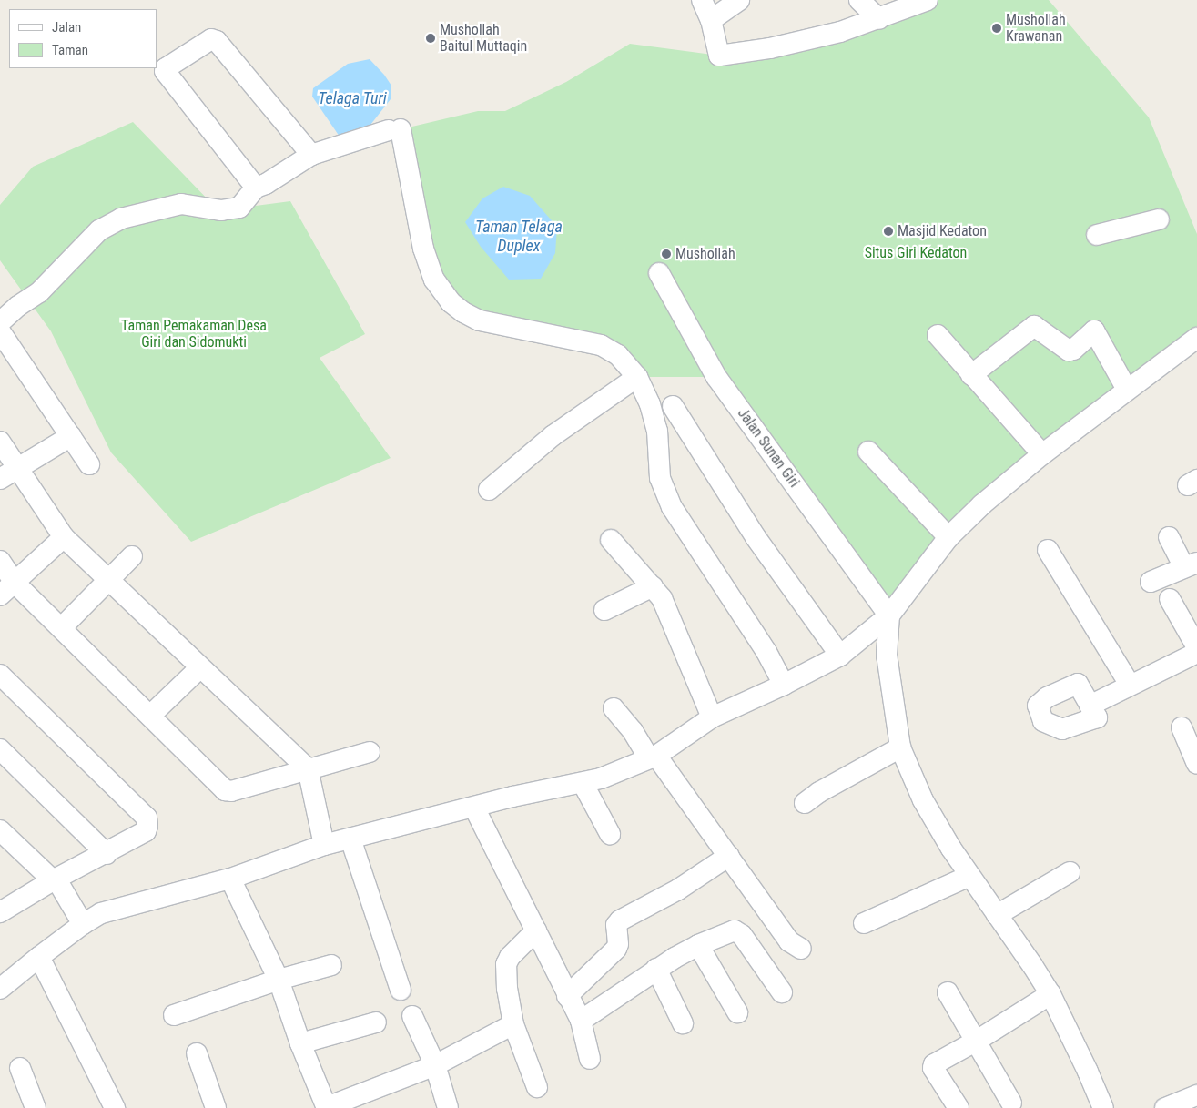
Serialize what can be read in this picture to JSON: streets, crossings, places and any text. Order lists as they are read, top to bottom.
{
  "streets": {
    "street": ["Jalan Sunan Giri"]
  },
  "water": ["Telaga Turi", "Taman Telaga Duplex"],
  "parks": ["Situs Giri Kedaton", "Taman Pemakaman Desa Giri dan Sidomukti"],
  "places": [
    "Mushollah Krawanan",
    "Mushollah Baitul Muttaqin",
    "Masjid Kedaton",
    "Mushollah"
  ],
  "legend": ["Jalan", "Taman"]
}
